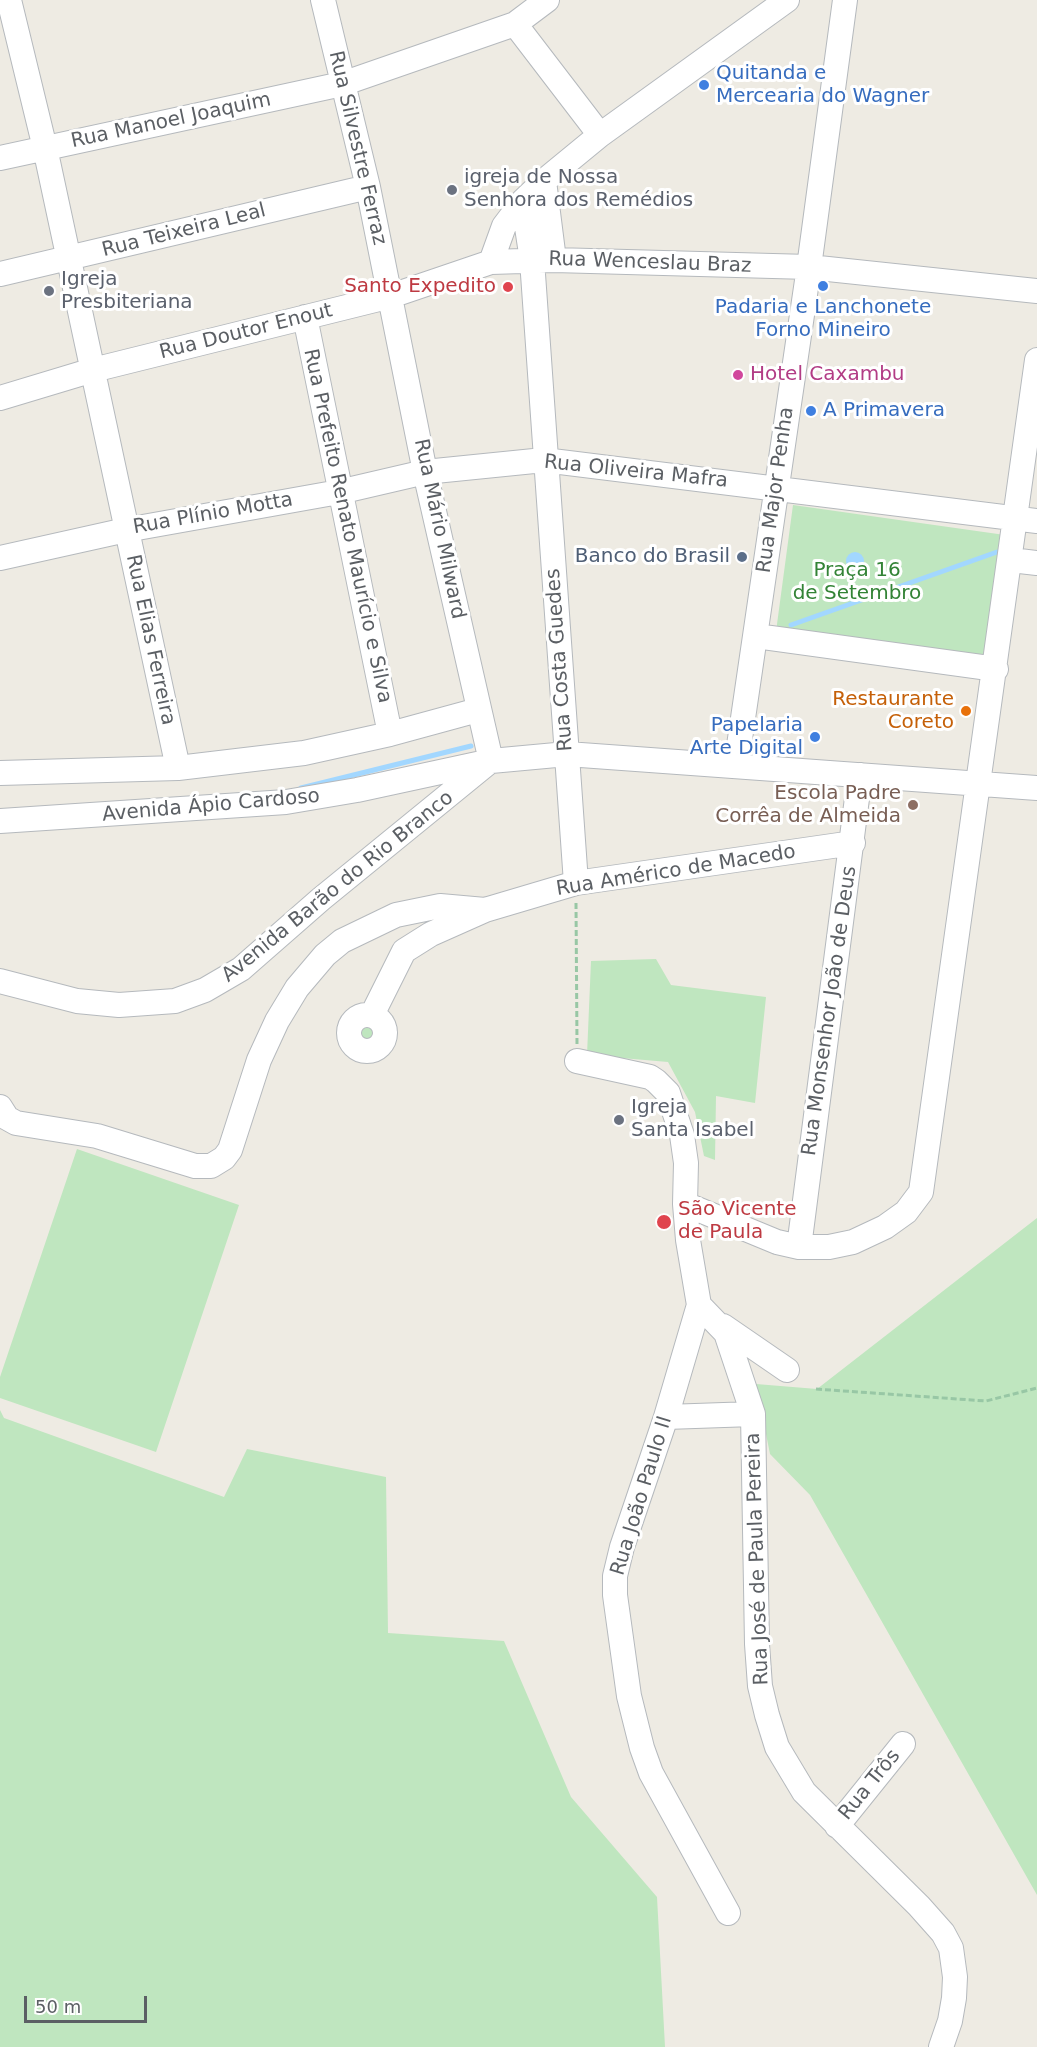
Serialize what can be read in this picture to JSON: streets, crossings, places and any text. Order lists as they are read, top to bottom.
{
  "streets": {
    "street": [
      "Rua Manoel Joaquim",
      "Rua Silvestre Ferraz",
      "Rua Teixeira Leal",
      "Rua Wenceslau Braz",
      "Rua Doutor Enout",
      "Rua Oliveira Mafra",
      "Rua Major Penha",
      "Rua Plínio Motta",
      "Rua Prefeito Renato Maurício e Silva",
      "Rua Mário Milward",
      "Rua Elias Ferreira",
      "Rua Costa Guedes",
      "Avenida Ápio Cardoso",
      "Rua Américo de Macedo",
      "Avenida Barão do Rio Branco",
      "Rua Monsenhor João de Deus",
      "Rua João Paulo II",
      "Rua José de Paula Pereira",
      "Rua Trôs"
    ]
  },
  "crossings": [
    ["Rua Manoel Joaquim", "Rua Silvestre Ferraz"],
    ["Rua Manoel Joaquim", "Rua Elias Ferreira"],
    ["Rua Silvestre Ferraz", "Rua Teixeira Leal"],
    ["Rua Silvestre Ferraz", "Rua Doutor Enout"],
    ["Rua Silvestre Ferraz", "Rua Mário Milward"],
    ["Rua Teixeira Leal", "Rua Elias Ferreira"],
    ["Rua Wenceslau Braz", "Rua Doutor Enout"],
    ["Rua Wenceslau Braz", "Rua Major Penha"],
    ["Rua Wenceslau Braz", "Rua Costa Guedes"],
    ["Rua Doutor Enout", "Rua Prefeito Renato Maurício e Silva"],
    ["Rua Doutor Enout", "Rua Mário Milward"],
    ["Rua Doutor Enout", "Rua Elias Ferreira"],
    ["Rua Oliveira Mafra", "Rua Major Penha"],
    ["Rua Oliveira Mafra", "Rua Plínio Motta"],
    ["Rua Oliveira Mafra", "Rua Mário Milward"],
    ["Rua Oliveira Mafra", "Rua Costa Guedes"],
    ["Rua Major Penha", "Avenida Ápio Cardoso"],
    ["Rua Plínio Motta", "Rua Prefeito Renato Maurício e Silva"],
    ["Rua Plínio Motta", "Rua Mário Milward"],
    ["Rua Plínio Motta", "Rua Elias Ferreira"],
    ["Rua Prefeito Renato Maurício e Silva", "Avenida Ápio Cardoso"],
    ["Rua Mário Milward", "Avenida Ápio Cardoso"],
    ["Rua Mário Milward", "Avenida Barão do Rio Branco"],
    ["Rua Elias Ferreira", "Avenida Ápio Cardoso"],
    ["Rua Costa Guedes", "Avenida Ápio Cardoso"],
    ["Rua Costa Guedes", "Rua Américo de Macedo"],
    ["Avenida Ápio Cardoso", "Avenida Barão do Rio Branco"],
    ["Avenida Ápio Cardoso", "Rua Monsenhor João de Deus"],
    ["Rua Américo de Macedo", "Rua Monsenhor João de Deus"],
    ["Rua João Paulo II", "Rua José de Paula Pereira"],
    ["Rua José de Paula Pereira", "Rua Trôs"]
  ],
  "parks": ["Praça 16 de Setembro"],
  "places": [
    "Quitanda e Mercearia do Wagner",
    "igreja de Nossa Senhora dos Remédios",
    "Padaria e Lanchonete Forno Mineiro",
    "Santo Expedito",
    "Igreja Presbiteriana",
    "Hotel Caxambu",
    "A Primavera",
    "Banco do Brasil",
    "Restaurante Coreto",
    "Papelaria Arte Digital",
    "Escola Padre Corrêa de Almeida",
    "Igreja Santa Isabel",
    "São Vicente de Paula"
  ],
  "scale_bar": "50 m"
}
